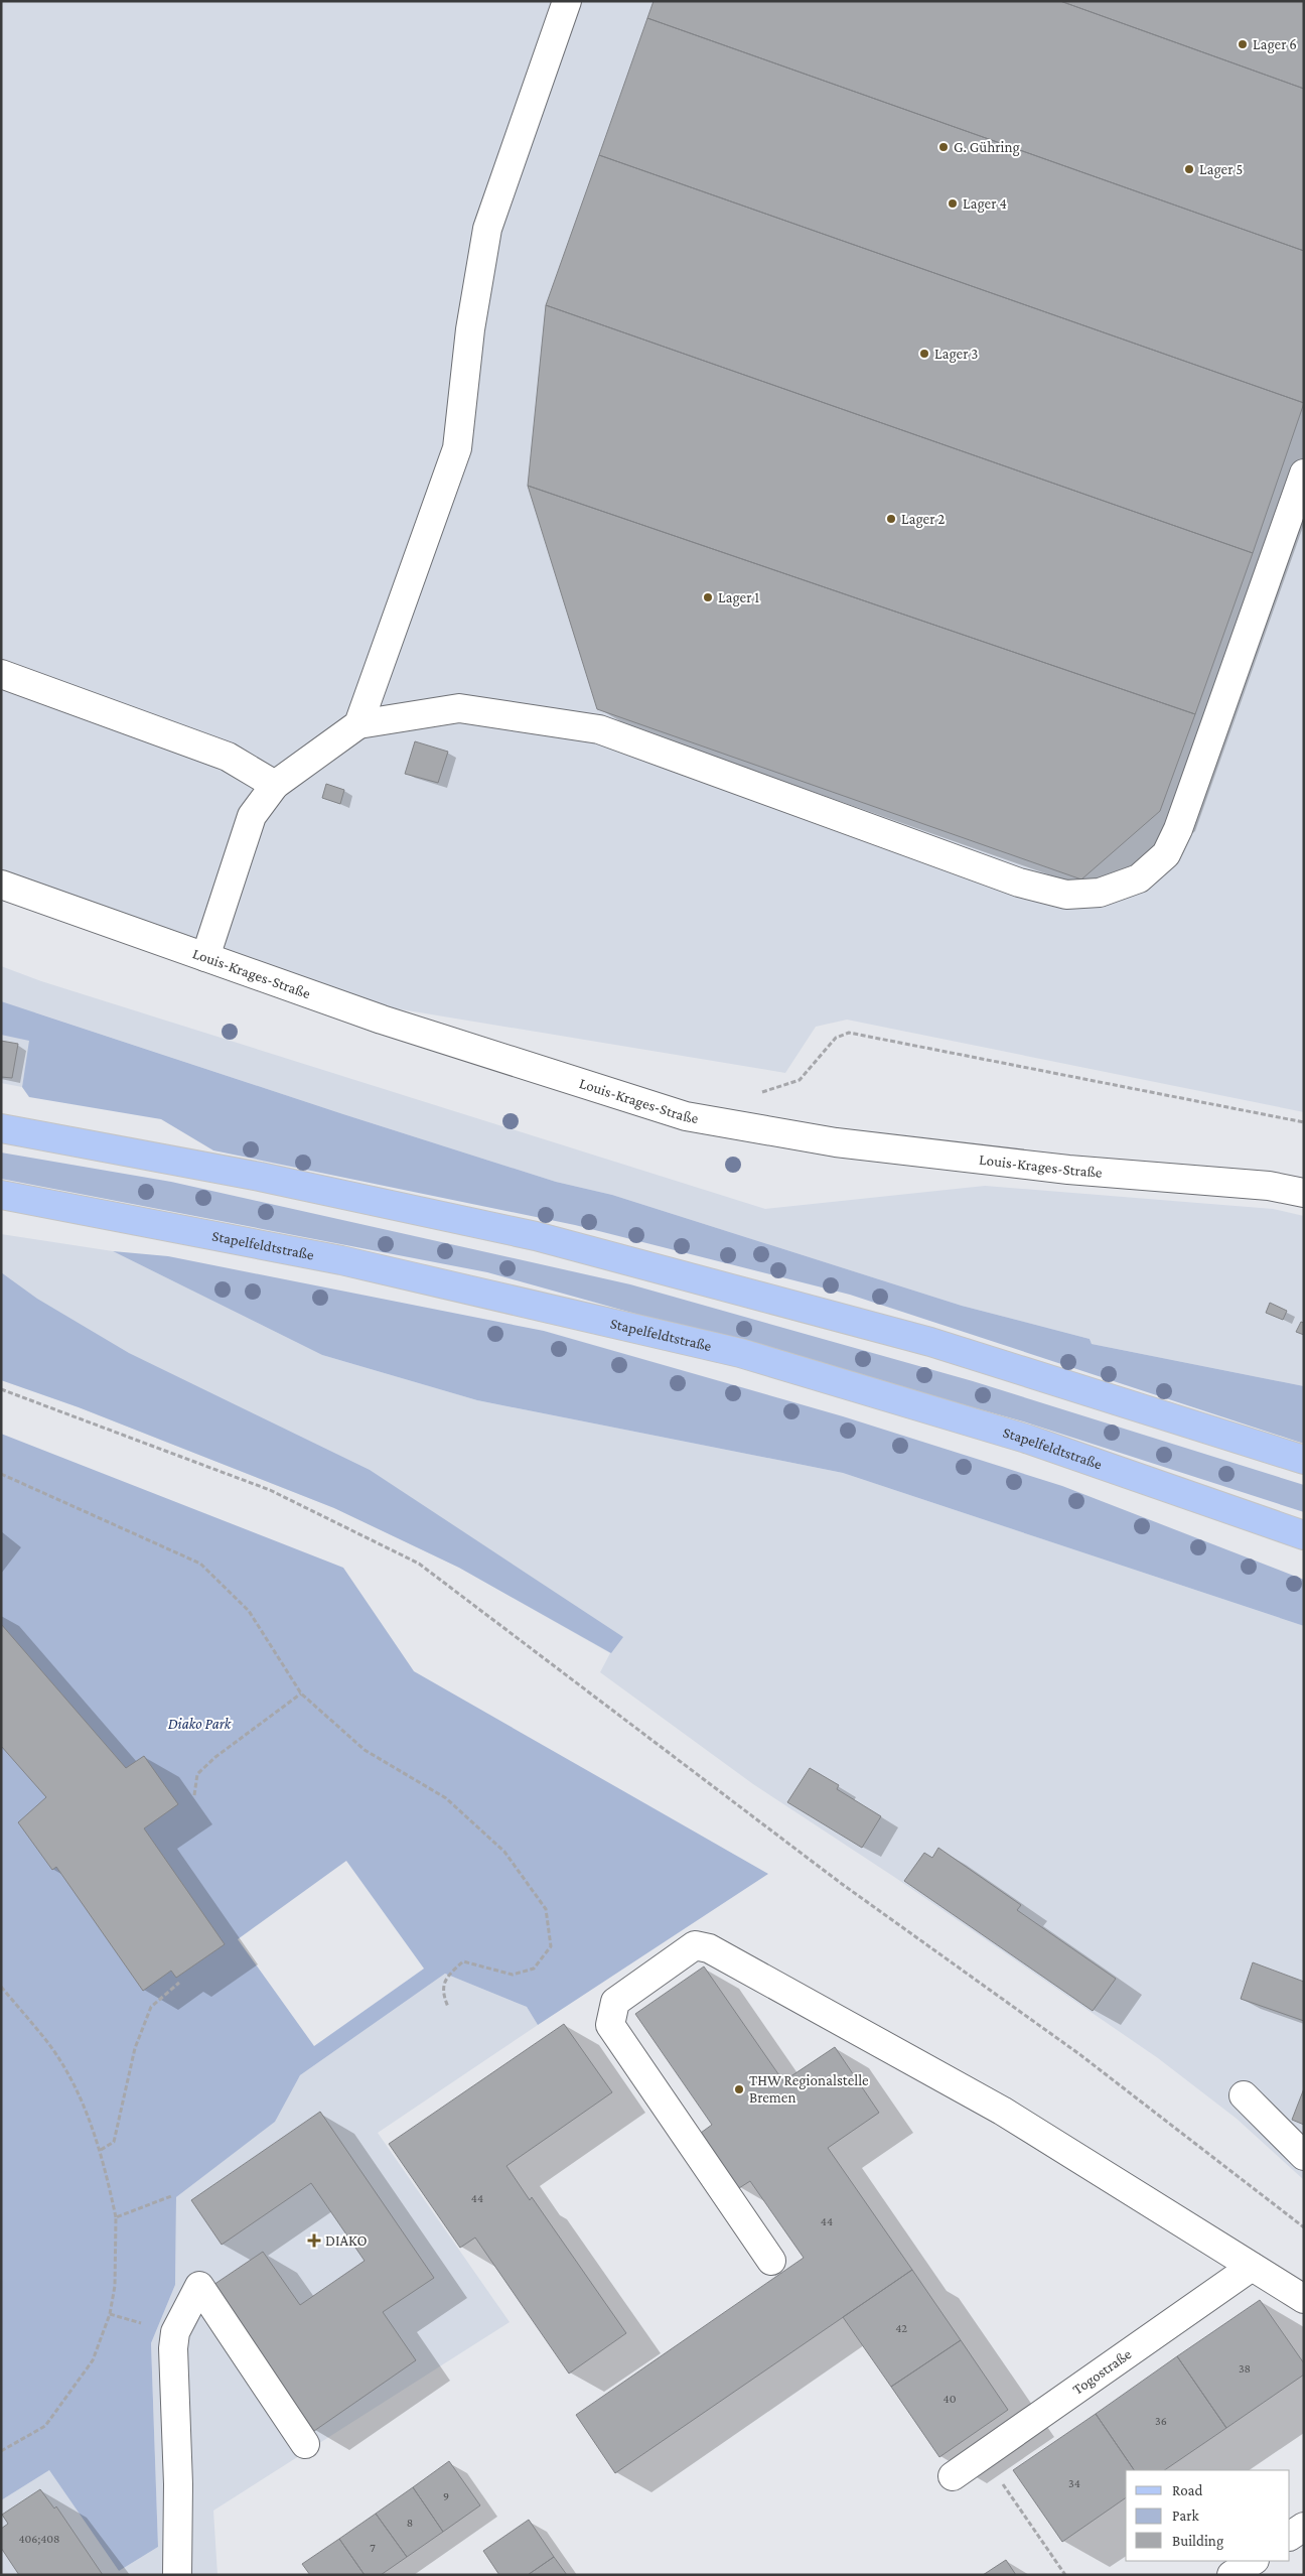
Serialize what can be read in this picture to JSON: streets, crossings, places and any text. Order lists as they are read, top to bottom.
{
  "streets": {
    "main road": ["Stapelfeldtstraße"],
    "street": ["Louis-Krages-Straße", "Togostraße"]
  },
  "parks": ["Diako Park"],
  "places": {
    "other": [
      "Lager 6",
      "G. Gühring",
      "Lager 5",
      "Lager 4",
      "Lager 3",
      "Lager 2",
      "Lager 1",
      "THW Regionalstelle Bremen"
    ],
    "health": ["DIAKO"]
  },
  "house_numbers": [
    "44",
    "44",
    "42",
    "38",
    "40",
    "36",
    "34",
    "9",
    "8",
    "406;408",
    "7"
  ],
  "legend": ["Road", "Park", "Building"]
}
